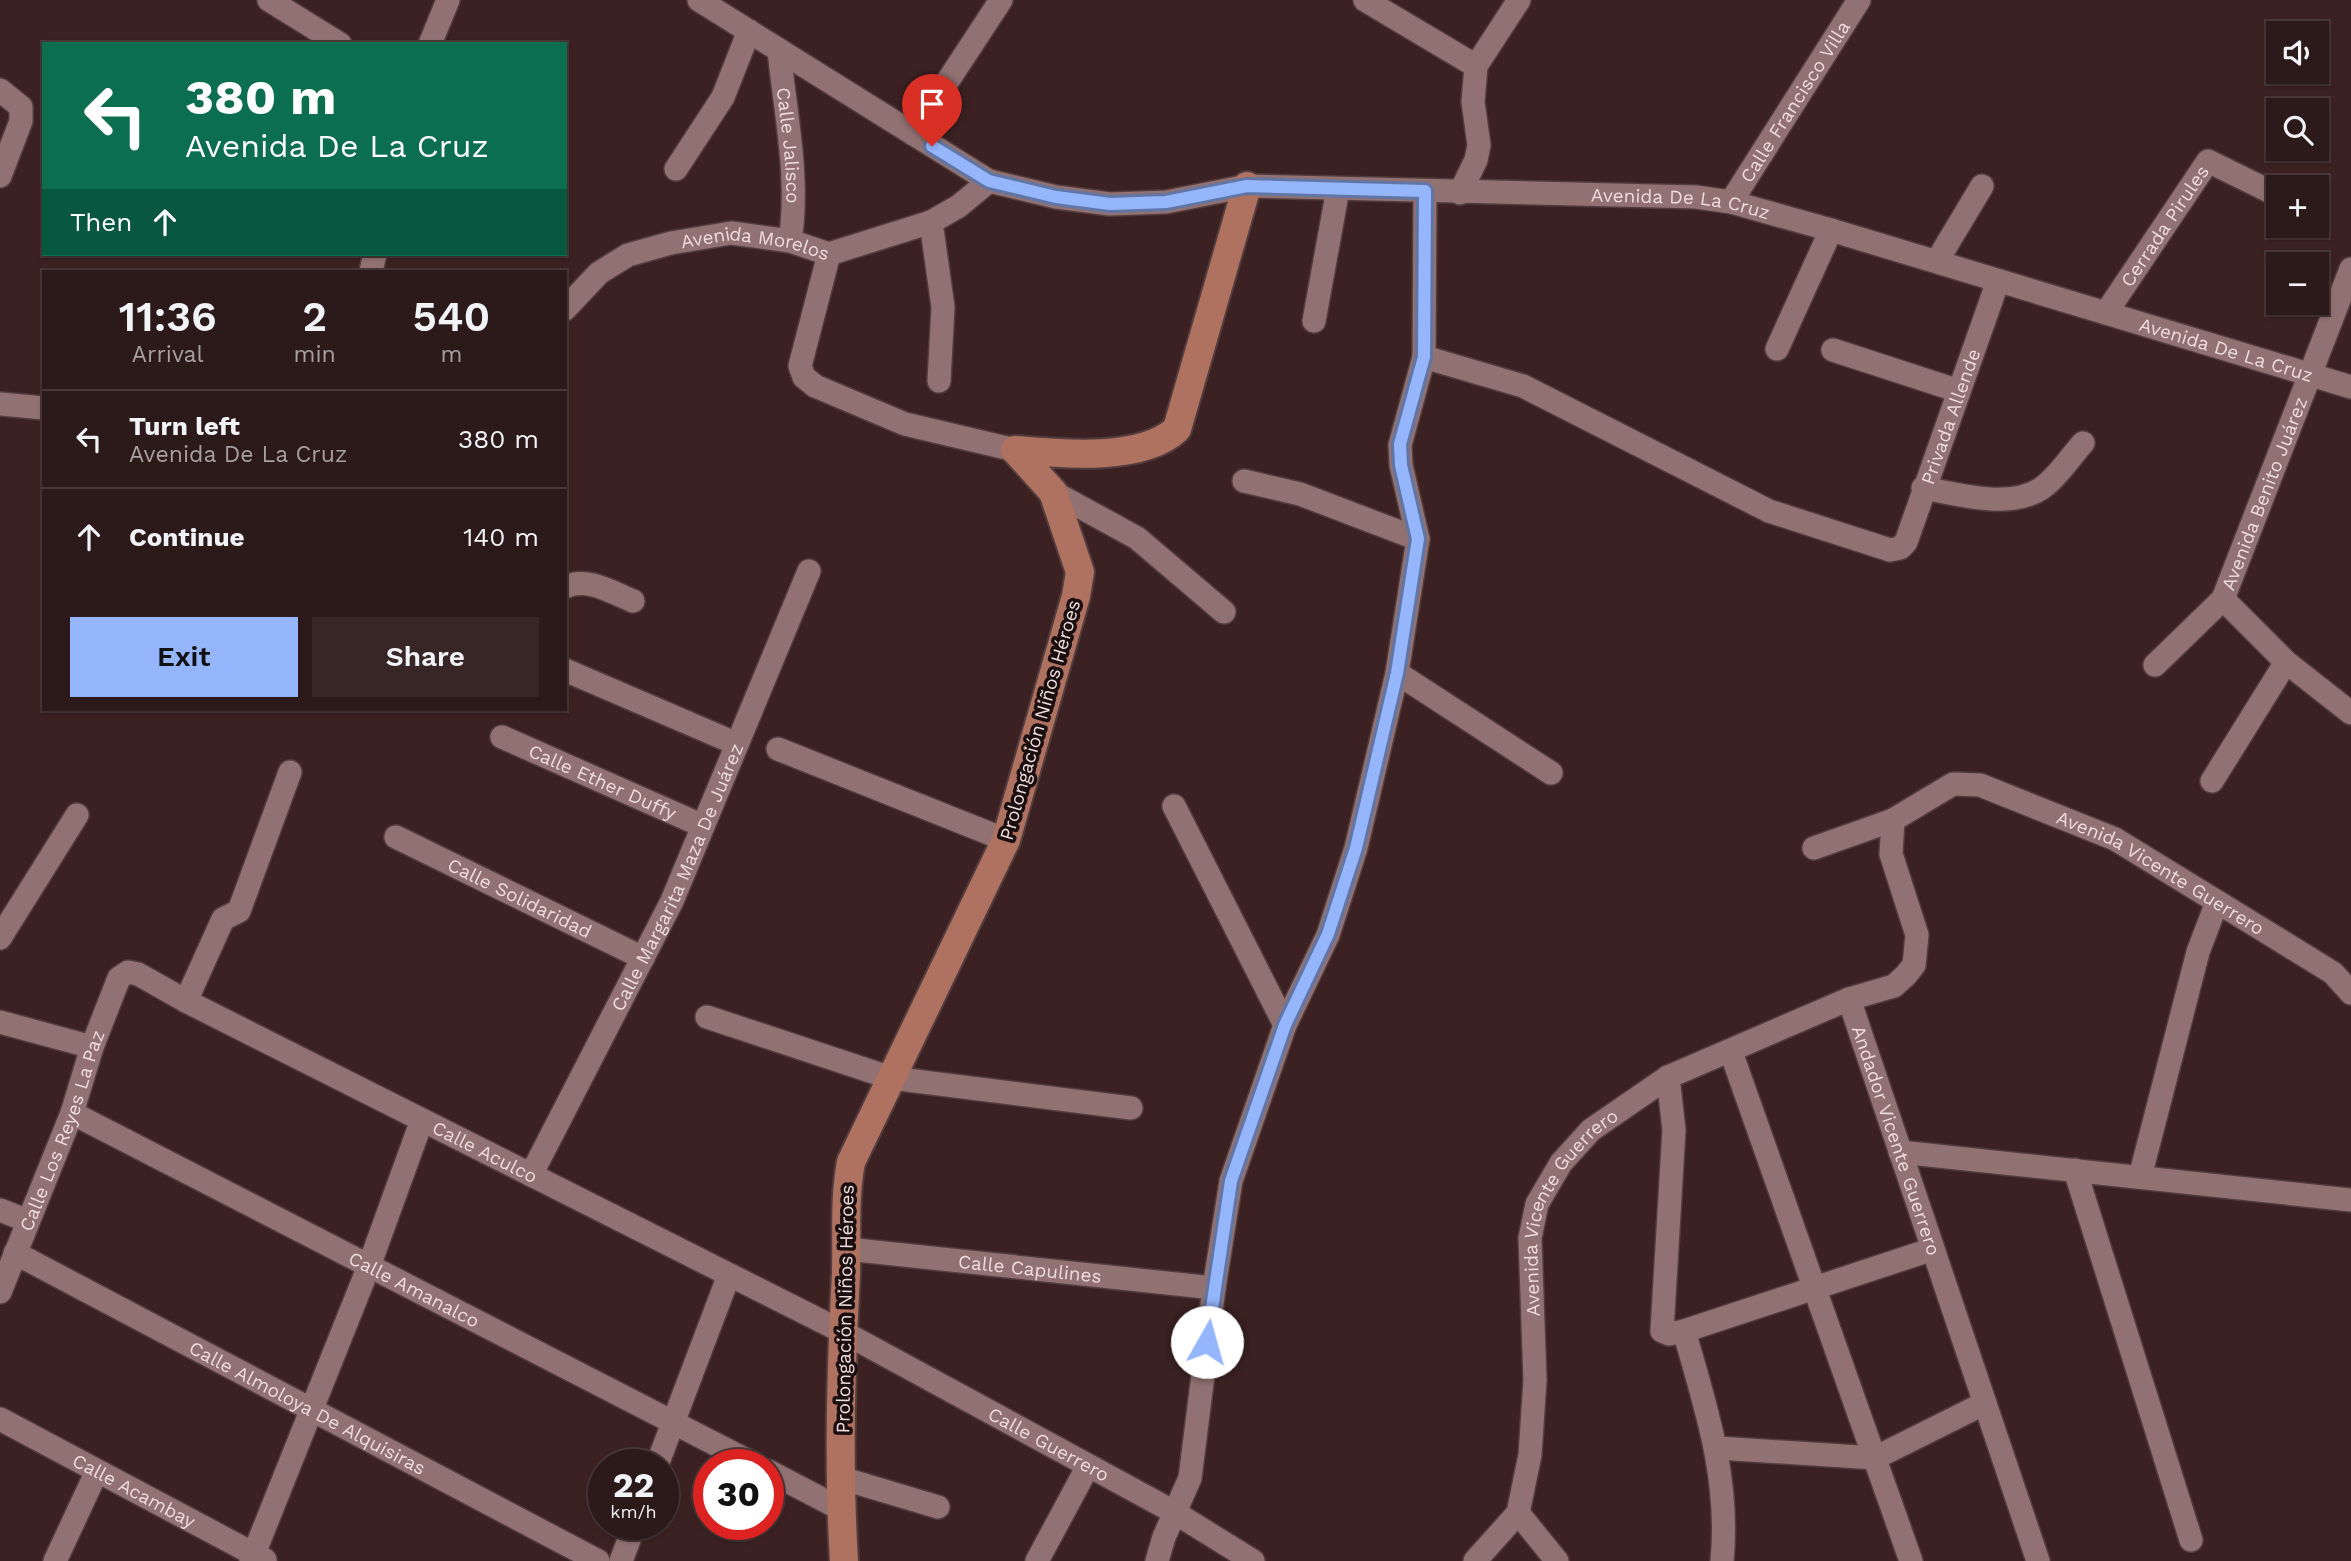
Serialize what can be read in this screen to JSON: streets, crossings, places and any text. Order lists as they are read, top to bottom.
{
  "streets": {
    "main road": ["Prolongación Niños Héroes"],
    "street": [
      "Calle Francisco Villa",
      "Calle Jalisco",
      "Avenida De La Cruz",
      "Cerrada Pirules",
      "Avenida Morelos",
      "Privada Allende",
      "Avenida Benito Juárez",
      "Calle Ether Duffy",
      "Avenida Vicente Guerrero",
      "Calle Margarita Maza De Juárez",
      "Calle Solidaridad",
      "Calle Los Reyes La Paz",
      "Andador Vicente Guerrero",
      "Calle Aculco",
      "Calle Capulines",
      "Calle Amanalco",
      "Calle Almoloya De Alquisiras",
      "Calle Guerrero",
      "Calle Acambay"
    ]
  },
  "crossings": [
    ["Calle Francisco Villa", "Avenida De La Cruz"],
    ["Calle Jalisco", "Avenida De La Cruz"],
    ["Calle Jalisco", "Avenida Morelos"],
    ["Avenida De La Cruz", "Cerrada Pirules"],
    ["Avenida De La Cruz", "Avenida Morelos"],
    ["Avenida De La Cruz", "Privada Allende"],
    ["Avenida De La Cruz", "Avenida Benito Juárez"],
    ["Prolongación Niños Héroes", "Calle Aculco"],
    ["Prolongación Niños Héroes", "Calle Capulines"],
    ["Prolongación Niños Héroes", "Calle Guerrero"],
    ["Calle Ether Duffy", "Calle Margarita Maza De Juárez"],
    ["Avenida Vicente Guerrero", "Andador Vicente Guerrero"],
    ["Calle Margarita Maza De Juárez", "Calle Solidaridad"],
    ["Calle Margarita Maza De Juárez", "Calle Aculco"],
    ["Calle Los Reyes La Paz", "Calle Aculco"],
    ["Calle Los Reyes La Paz", "Calle Amanalco"],
    ["Calle Los Reyes La Paz", "Calle Almoloya De Alquisiras"],
    ["Calle Aculco", "Calle Guerrero"]
  ],
  "page": {
    "map_buttons": ["+", "−"],
    "turn": ["380 m", "Avenida De La Cruz"],
    "then": "Then",
    "eta": [
      "11:36",
      "Arrival",
      "2",
      "min",
      "540",
      "m"
    ],
    "list": [
      {
        "name": "Turn left",
        "note": "Avenida De La Cruz",
        "value": "380 m"
      },
      {
        "name": "Continue",
        "value": "140 m"
      }
    ],
    "buttons": ["Exit", "Share"],
    "speed": "22 km/h",
    "limit": "30"
  }
}
